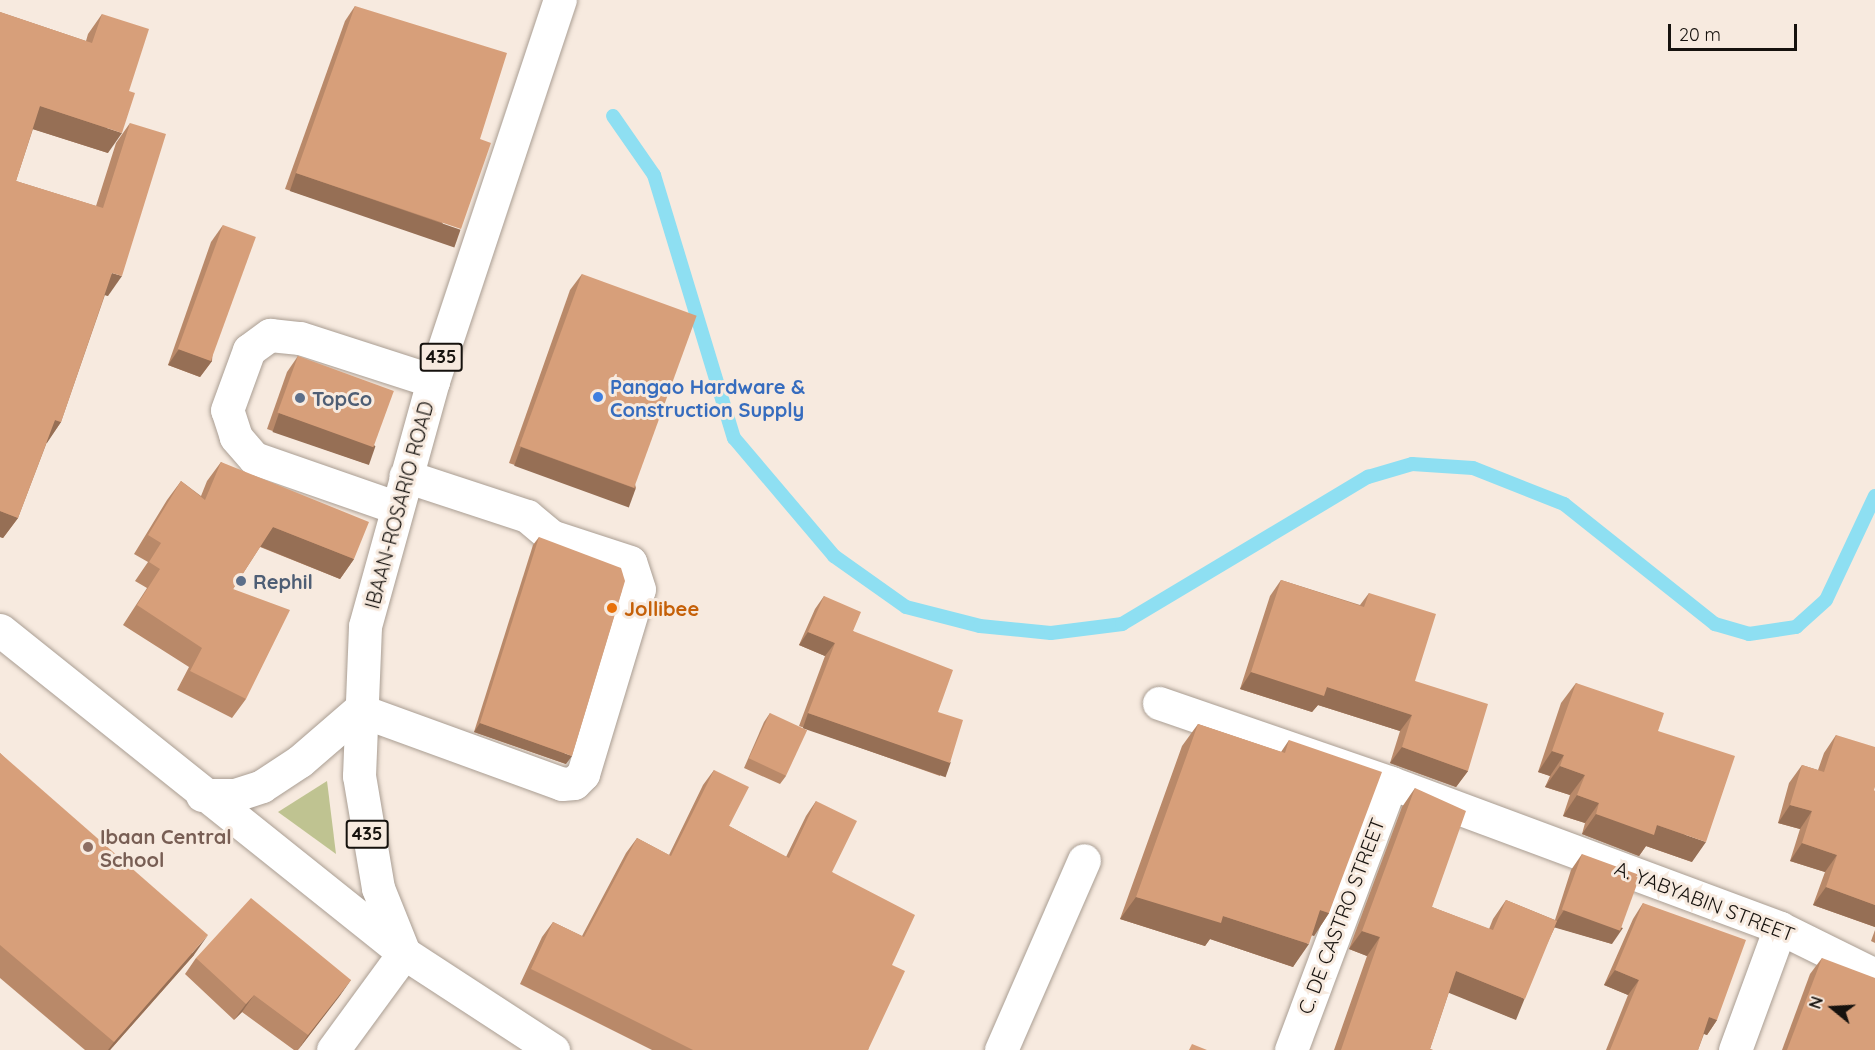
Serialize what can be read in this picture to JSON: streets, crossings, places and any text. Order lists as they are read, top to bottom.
{
  "streets": {
    "main road": [
      "435",
      "IBAAN-ROSARIO ROAD",
      "A. YABYABIN STREET",
      "C. DE CASTRO STREET"
    ]
  },
  "crossings": [
    ["A. YABYABIN STREET", "C. DE CASTRO STREET"]
  ],
  "places": [
    "Pangao Hardware & Construction Supply",
    "TopCo",
    "Rephil",
    "Jollibee",
    "Ibaan Central School"
  ],
  "scale_bar": "20 m",
  "north": "left"
}
